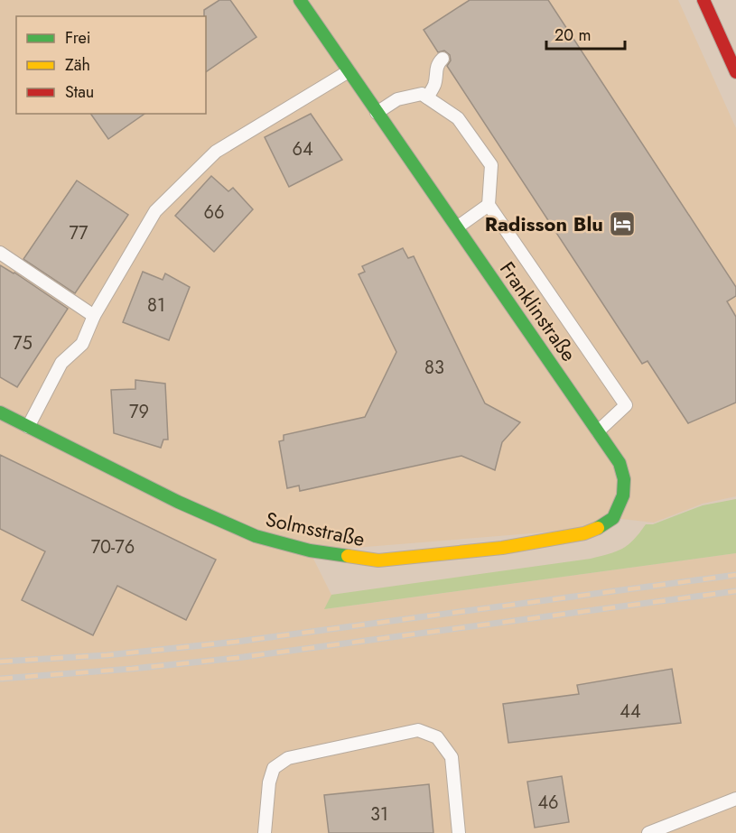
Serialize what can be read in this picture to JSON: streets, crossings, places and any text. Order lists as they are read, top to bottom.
{
  "streets": {
    "street": ["Franklinstraße", "Solmsstraße"]
  },
  "crossings": [
    ["Franklinstraße", "Solmsstraße"]
  ],
  "places": {
    "hotel": ["Radisson Blu"]
  },
  "house_numbers": [
    "64",
    "66",
    "77",
    "81",
    "75",
    "83",
    "79",
    "70-76",
    "44",
    "46",
    "31"
  ],
  "legend": ["Frei", "Zäh", "Stau"],
  "scale_bar": "20 m"
}
